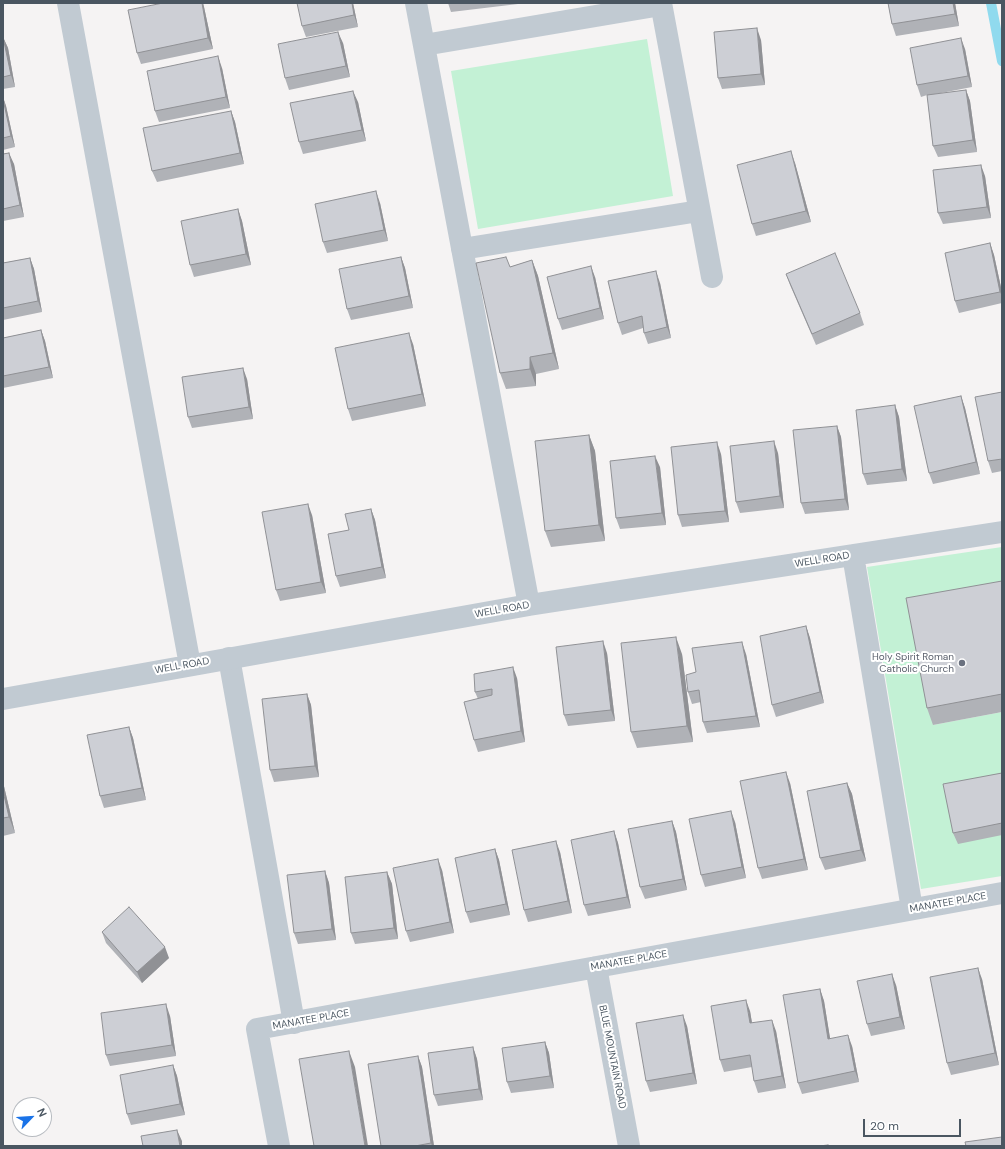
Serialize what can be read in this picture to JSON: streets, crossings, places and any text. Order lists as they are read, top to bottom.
{
  "streets": {
    "street": ["WELL ROAD", "MANATEE PLACE", "BLUE MOUNTAIN ROAD"]
  },
  "crossings": [
    ["MANATEE PLACE", "BLUE MOUNTAIN ROAD"]
  ],
  "places": ["Holy Spirit Roman Catholic Church"],
  "scale_bar": "20 m",
  "north": "top right"
}
